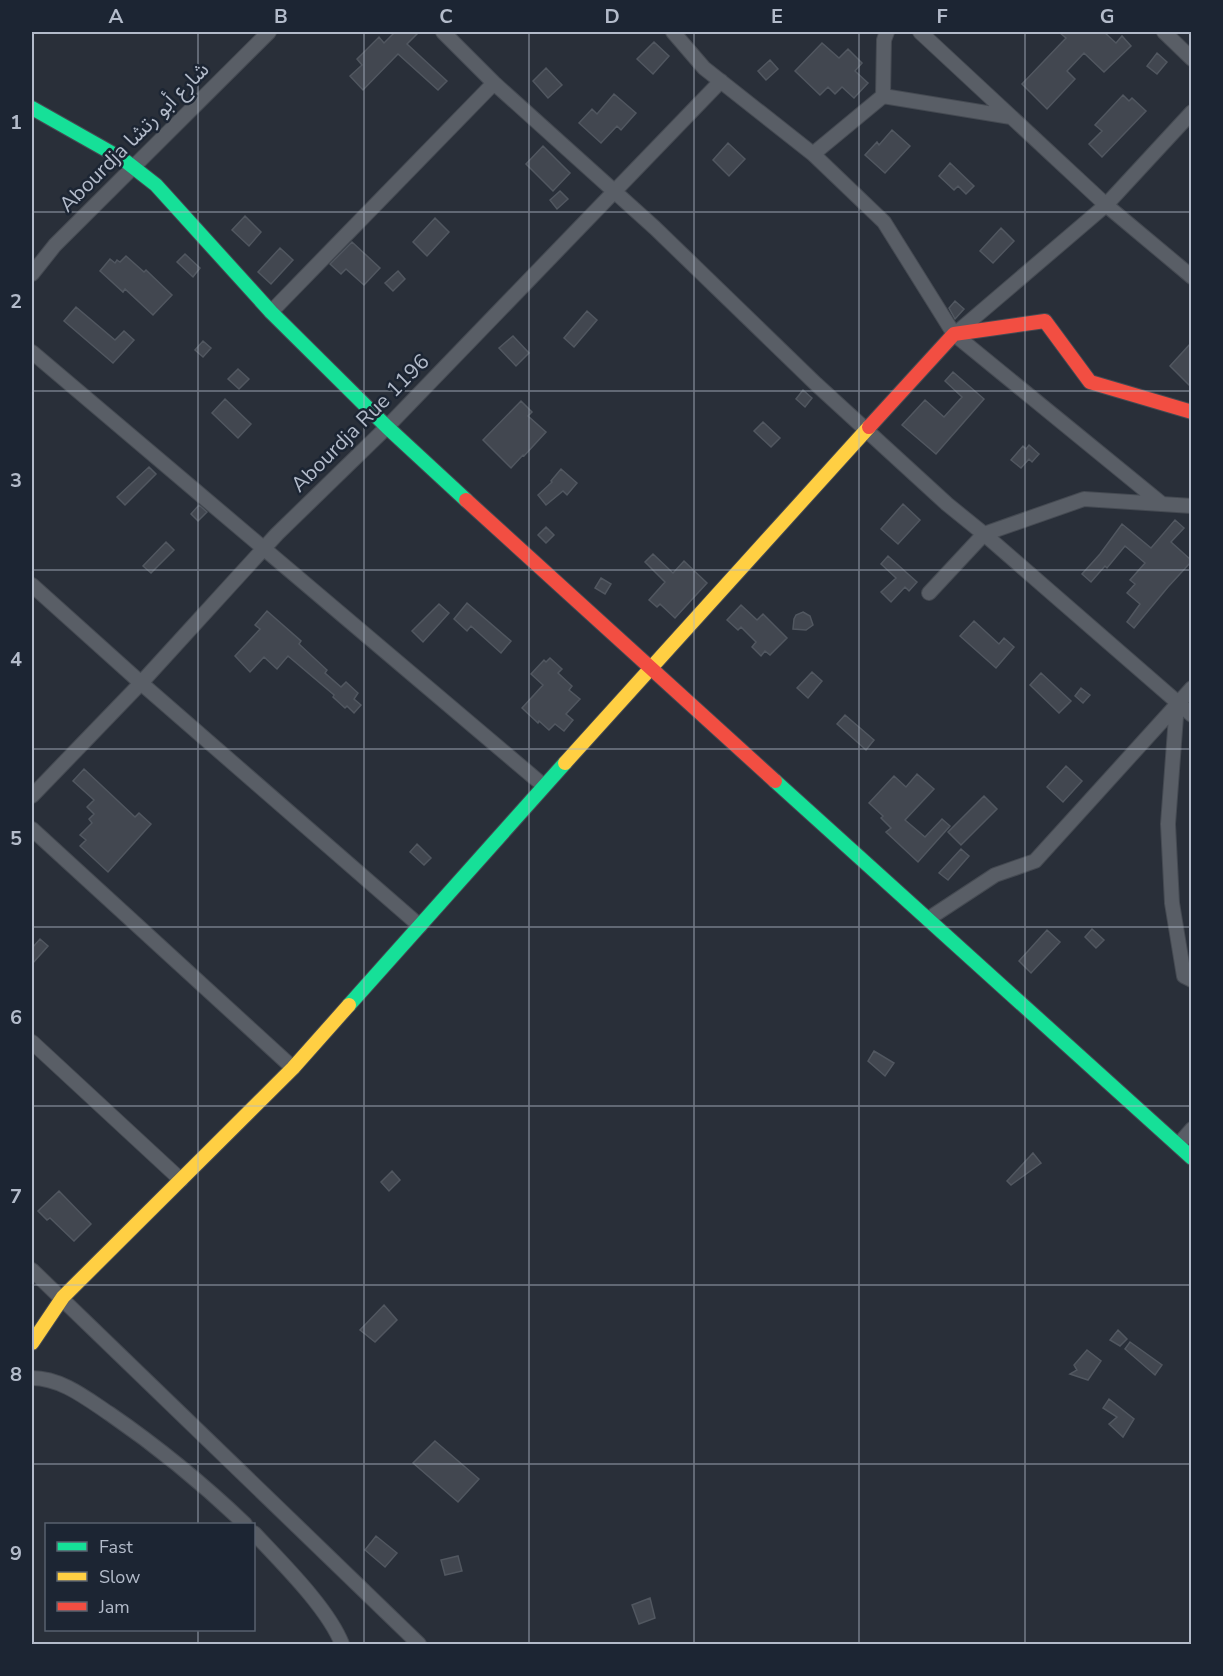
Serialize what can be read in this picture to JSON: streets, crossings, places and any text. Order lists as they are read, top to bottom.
{
  "streets": {
    "street": ["Abourdja شارع أبو رتشا", "Abourdja Rue 1196"]
  },
  "legend": ["Fast", "Slow", "Jam"],
  "grid": {
    "columns": [
      "A",
      "B",
      "C",
      "D",
      "E",
      "F",
      "G"
    ],
    "rows": [
      "1",
      "2",
      "3",
      "4",
      "5",
      "6",
      "7",
      "8",
      "9"
    ]
  }
}
